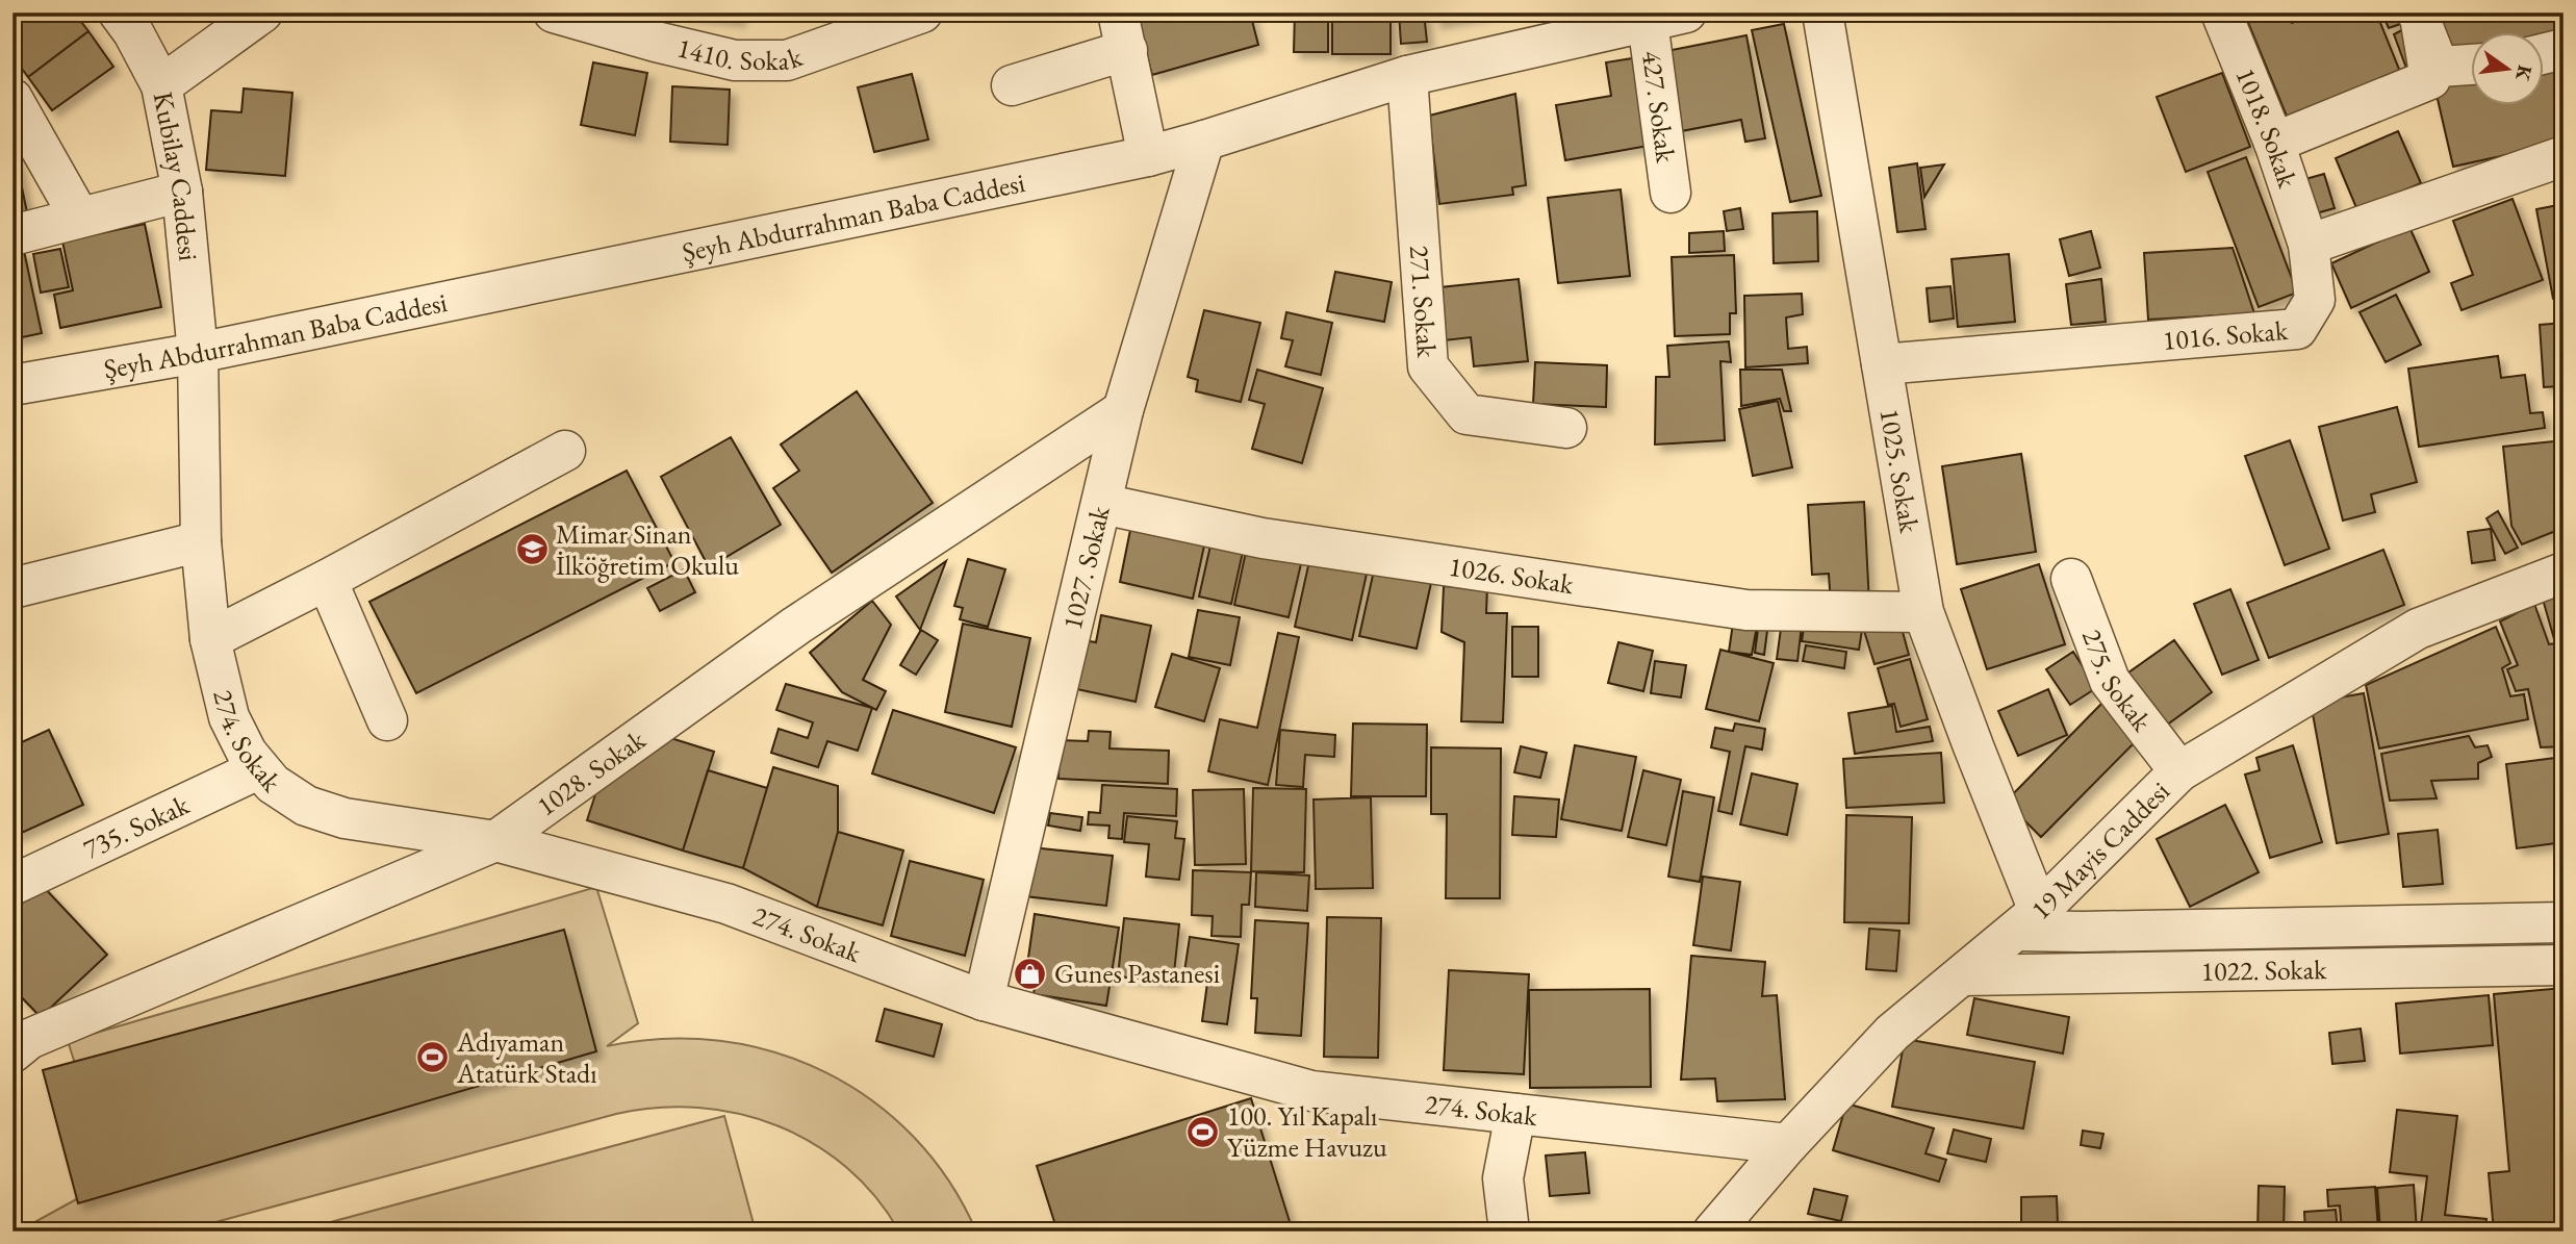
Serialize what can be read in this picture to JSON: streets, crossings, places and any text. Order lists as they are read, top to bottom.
{
  "streets": {
    "street": [
      "1410. Sokak",
      "427. Sokak",
      "1018. Sokak",
      "Kubilay Caddesi",
      "Şeyh Abdurrahman Baba Caddesi",
      "271. Sokak",
      "1016. Sokak",
      "1025. Sokak",
      "1027. Sokak",
      "1026. Sokak",
      "275. Sokak",
      "274. Sokak",
      "1028. Sokak",
      "735. Sokak",
      "19 Mayis Caddesi",
      "1022. Sokak"
    ]
  },
  "crossings": [
    ["427. Sokak", "Şeyh Abdurrahman Baba Caddesi"],
    ["1018. Sokak", "1016. Sokak"],
    ["Kubilay Caddesi", "Şeyh Abdurrahman Baba Caddesi"],
    ["Kubilay Caddesi", "274. Sokak"],
    ["Şeyh Abdurrahman Baba Caddesi", "271. Sokak"],
    ["Şeyh Abdurrahman Baba Caddesi", "1027. Sokak"],
    ["Şeyh Abdurrahman Baba Caddesi", "274. Sokak"],
    ["1016. Sokak", "1025. Sokak"],
    ["1025. Sokak", "1026. Sokak"],
    ["1025. Sokak", "19 Mayis Caddesi"],
    ["1025. Sokak", "1022. Sokak"],
    ["1027. Sokak", "1026. Sokak"],
    ["1027. Sokak", "274. Sokak"],
    ["1027. Sokak", "1028. Sokak"],
    ["275. Sokak", "19 Mayis Caddesi"],
    ["274. Sokak", "1028. Sokak"],
    ["274. Sokak", "735. Sokak"],
    ["274. Sokak", "19 Mayis Caddesi"],
    ["19 Mayis Caddesi", "1022. Sokak"]
  ],
  "places": {
    "school or university": ["Mimar Sinan İlköğretim Okulu"],
    "shop": ["Gunes Pastanesi"],
    "sports": ["Adıyaman Atatürk Stadı", "100. Yıl Kapalı Yüzme Havuzu"]
  },
  "north": "right"
}
